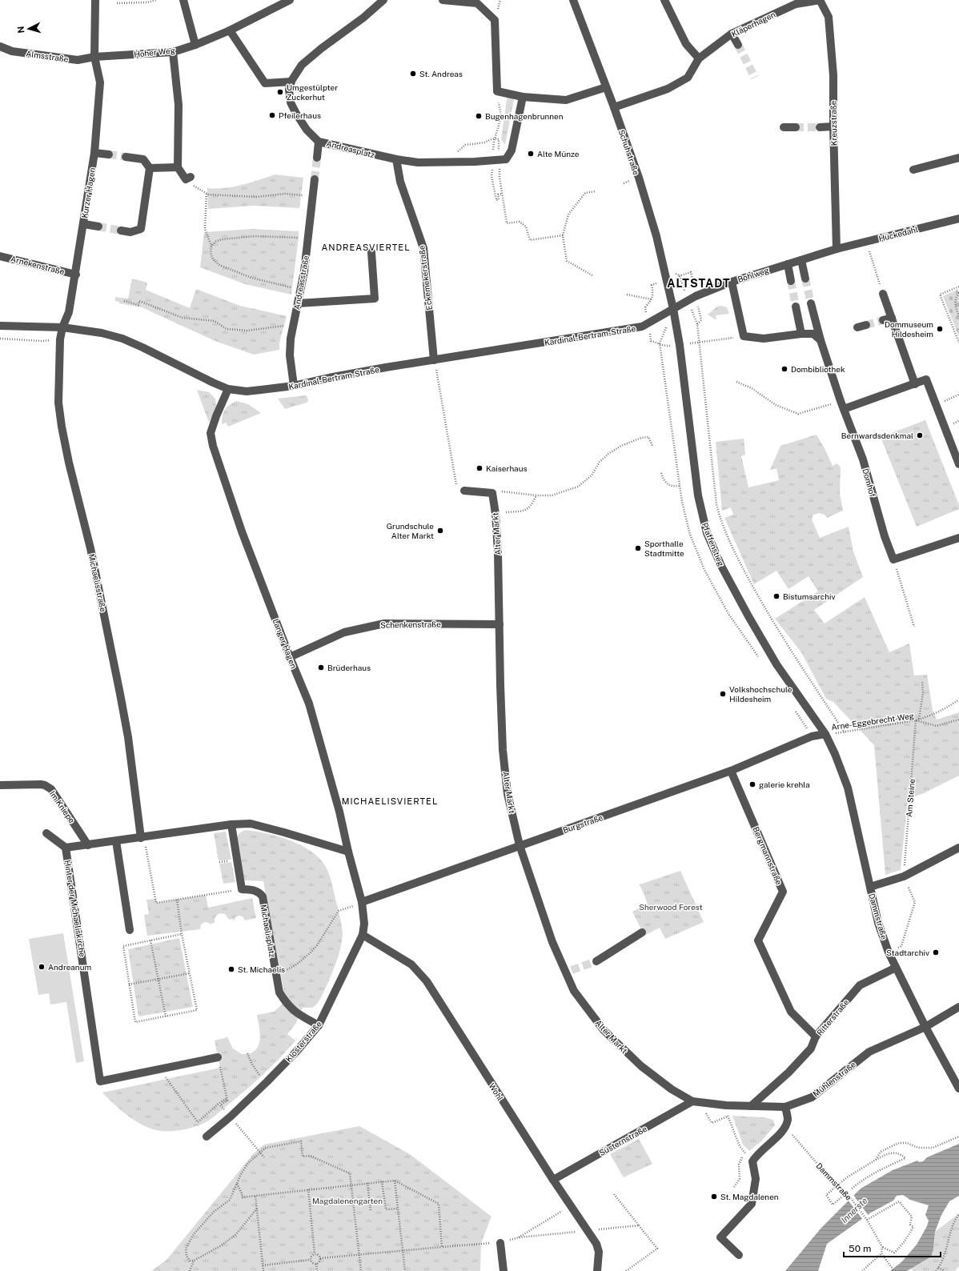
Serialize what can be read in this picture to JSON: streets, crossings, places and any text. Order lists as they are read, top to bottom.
{
  "streets": {
    "street": [
      "Kläperhagen",
      "Hoher Weg",
      "Almsstraße",
      "Kreuzstraße",
      "Andreasplatz",
      "Schuhstraße",
      "Kurzer Hagen",
      "Hückedahl",
      "Arnekenstraße",
      "Bohlweg",
      "Eckemekerstraße",
      "Andreasstraße",
      "Kardinal-Bertram-Straße",
      "Domhof",
      "Alter Markt",
      "Pfaffenstieg",
      "Michaelisstraße",
      "Schenkenstraße",
      "Langer Hagen",
      "Im Kniepe",
      "Burgstraße",
      "Bergmannstraße",
      "Hinter der Michaeliskirche",
      "Dammstraße",
      "Michaelisplatz",
      "Ritterstraße",
      "Klosterstraße",
      "Mühlenstraße",
      "Wohl",
      "Süsternstraße"
    ],
    "path": ["Arne-Eggebrecht-Weg", "Am Steine"]
  },
  "crossings": [
    ["Kläperhagen", "Kreuzstraße"],
    ["Kläperhagen", "Schuhstraße"],
    ["Hoher Weg", "Almsstraße"],
    ["Hoher Weg", "Kurzer Hagen"],
    ["Almsstraße", "Kurzer Hagen"],
    ["Kreuzstraße", "Hückedahl"],
    ["Kreuzstraße", "Bohlweg"],
    ["Andreasplatz", "Eckemekerstraße"],
    ["Schuhstraße", "Bohlweg"],
    ["Schuhstraße", "Kardinal-Bertram-Straße"],
    ["Schuhstraße", "Pfaffenstieg"],
    ["Kurzer Hagen", "Arnekenstraße"],
    ["Kurzer Hagen", "Kardinal-Bertram-Straße"],
    ["Kurzer Hagen", "Michaelisstraße"],
    ["Hückedahl", "Bohlweg"],
    ["Bohlweg", "Kardinal-Bertram-Straße"],
    ["Bohlweg", "Pfaffenstieg"],
    ["Eckemekerstraße", "Kardinal-Bertram-Straße"],
    ["Andreasstraße", "Kardinal-Bertram-Straße"],
    ["Kardinal-Bertram-Straße", "Pfaffenstieg"],
    ["Kardinal-Bertram-Straße", "Michaelisstraße"],
    ["Kardinal-Bertram-Straße", "Langer Hagen"],
    ["Alter Markt", "Schenkenstraße"],
    ["Alter Markt", "Burgstraße"],
    ["Alter Markt", "Ritterstraße"],
    ["Alter Markt", "Mühlenstraße"],
    ["Alter Markt", "Süsternstraße"],
    ["Pfaffenstieg", "Arne-Eggebrecht-Weg"],
    ["Pfaffenstieg", "Burgstraße"],
    ["Pfaffenstieg", "Dammstraße"],
    ["Schenkenstraße", "Langer Hagen"],
    ["Langer Hagen", "Burgstraße"],
    ["Langer Hagen", "Klosterstraße"],
    ["Arne-Eggebrecht-Weg", "Am Steine"],
    ["Arne-Eggebrecht-Weg", "Burgstraße"],
    ["Arne-Eggebrecht-Weg", "Dammstraße"],
    ["Burgstraße", "Bergmannstraße"],
    ["Burgstraße", "Dammstraße"],
    ["Burgstraße", "Klosterstraße"],
    ["Bergmannstraße", "Ritterstraße"],
    ["Dammstraße", "Ritterstraße"],
    ["Dammstraße", "Mühlenstraße"],
    ["Michaelisplatz", "Klosterstraße"],
    ["Klosterstraße", "Wohl"],
    ["Wohl", "Süsternstraße"]
  ],
  "districts": ["ANDREASVIERTEL", "ALTSTADT", "MICHAELISVIERTEL"],
  "water": ["Innerste"],
  "parks": ["Sherwood Forest", "Magdalenengarten"],
  "places": [
    "St. Andreas",
    "Umgestülpter Zuckerhut",
    "Pfeilerhaus",
    "Bugenhagenbrunnen",
    "Alte Münze",
    "Dommuseum Hildesheim",
    "Dombibliothek",
    "Bernwardsdenkmal",
    "Kaiserhaus",
    "Grundschule Alter Markt",
    "Sporthalle Stadtmitte",
    "Bistumsarchiv",
    "Brüderhaus",
    "Volkshochschule Hildesheim",
    "galerie krehla",
    "Stadtarchiv",
    "Andreanum",
    "St. Michaelis",
    "St. Magdalenen"
  ],
  "scale_bar": "50 m",
  "north": "left"
}
